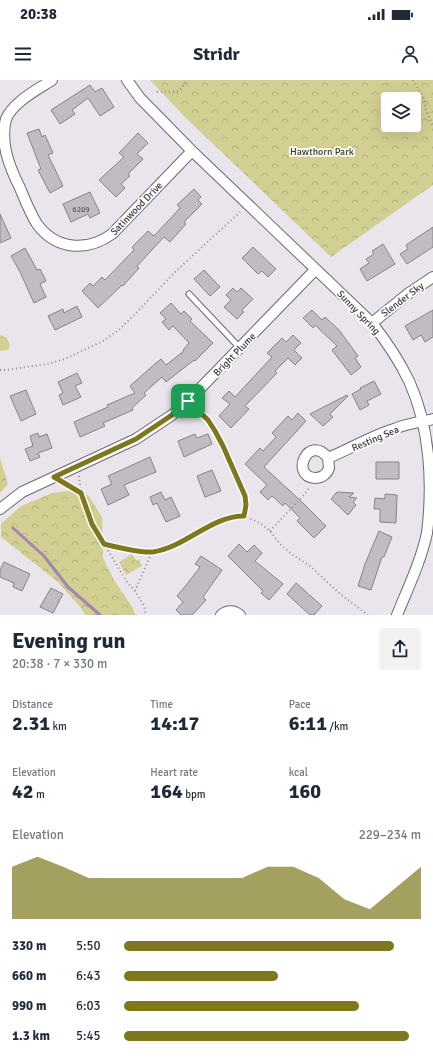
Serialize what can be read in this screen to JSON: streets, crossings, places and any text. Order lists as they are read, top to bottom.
{
  "streets": {
    "street": [
      "Satinwood Drive",
      "Slender Sky",
      "Sunny Spring",
      "Bright Plume",
      "Resting Sea"
    ]
  },
  "crossings": [
    ["Satinwood Drive", "Sunny Spring"],
    ["Slender Sky", "Sunny Spring"],
    ["Sunny Spring", "Bright Plume"],
    ["Sunny Spring", "Resting Sea"]
  ],
  "parks": ["Hawthorn Park"],
  "house_numbers": ["6209"],
  "page": {
    "status": "20:38",
    "header": "Stridr",
    "heading": ["Evening run", "20:38 · 7 × 330 m"],
    "stats": [
      ["Distance", "2.31 km"],
      ["Time", "14:17"],
      ["Pace", "6:11 /km"],
      ["Elevation", "42 m"],
      ["Heart rate", "164 bpm"],
      ["kcal", "160"]
    ],
    "chart": ["Elevation", "229–234 m"],
    "list": [
      {
        "name": "330 m",
        "note": "5:50"
      },
      {
        "name": "660 m",
        "note": "6:43"
      },
      {
        "name": "990 m",
        "note": "6:03"
      },
      {
        "name": "1.3 km",
        "note": "5:45"
      }
    ]
  }
}
